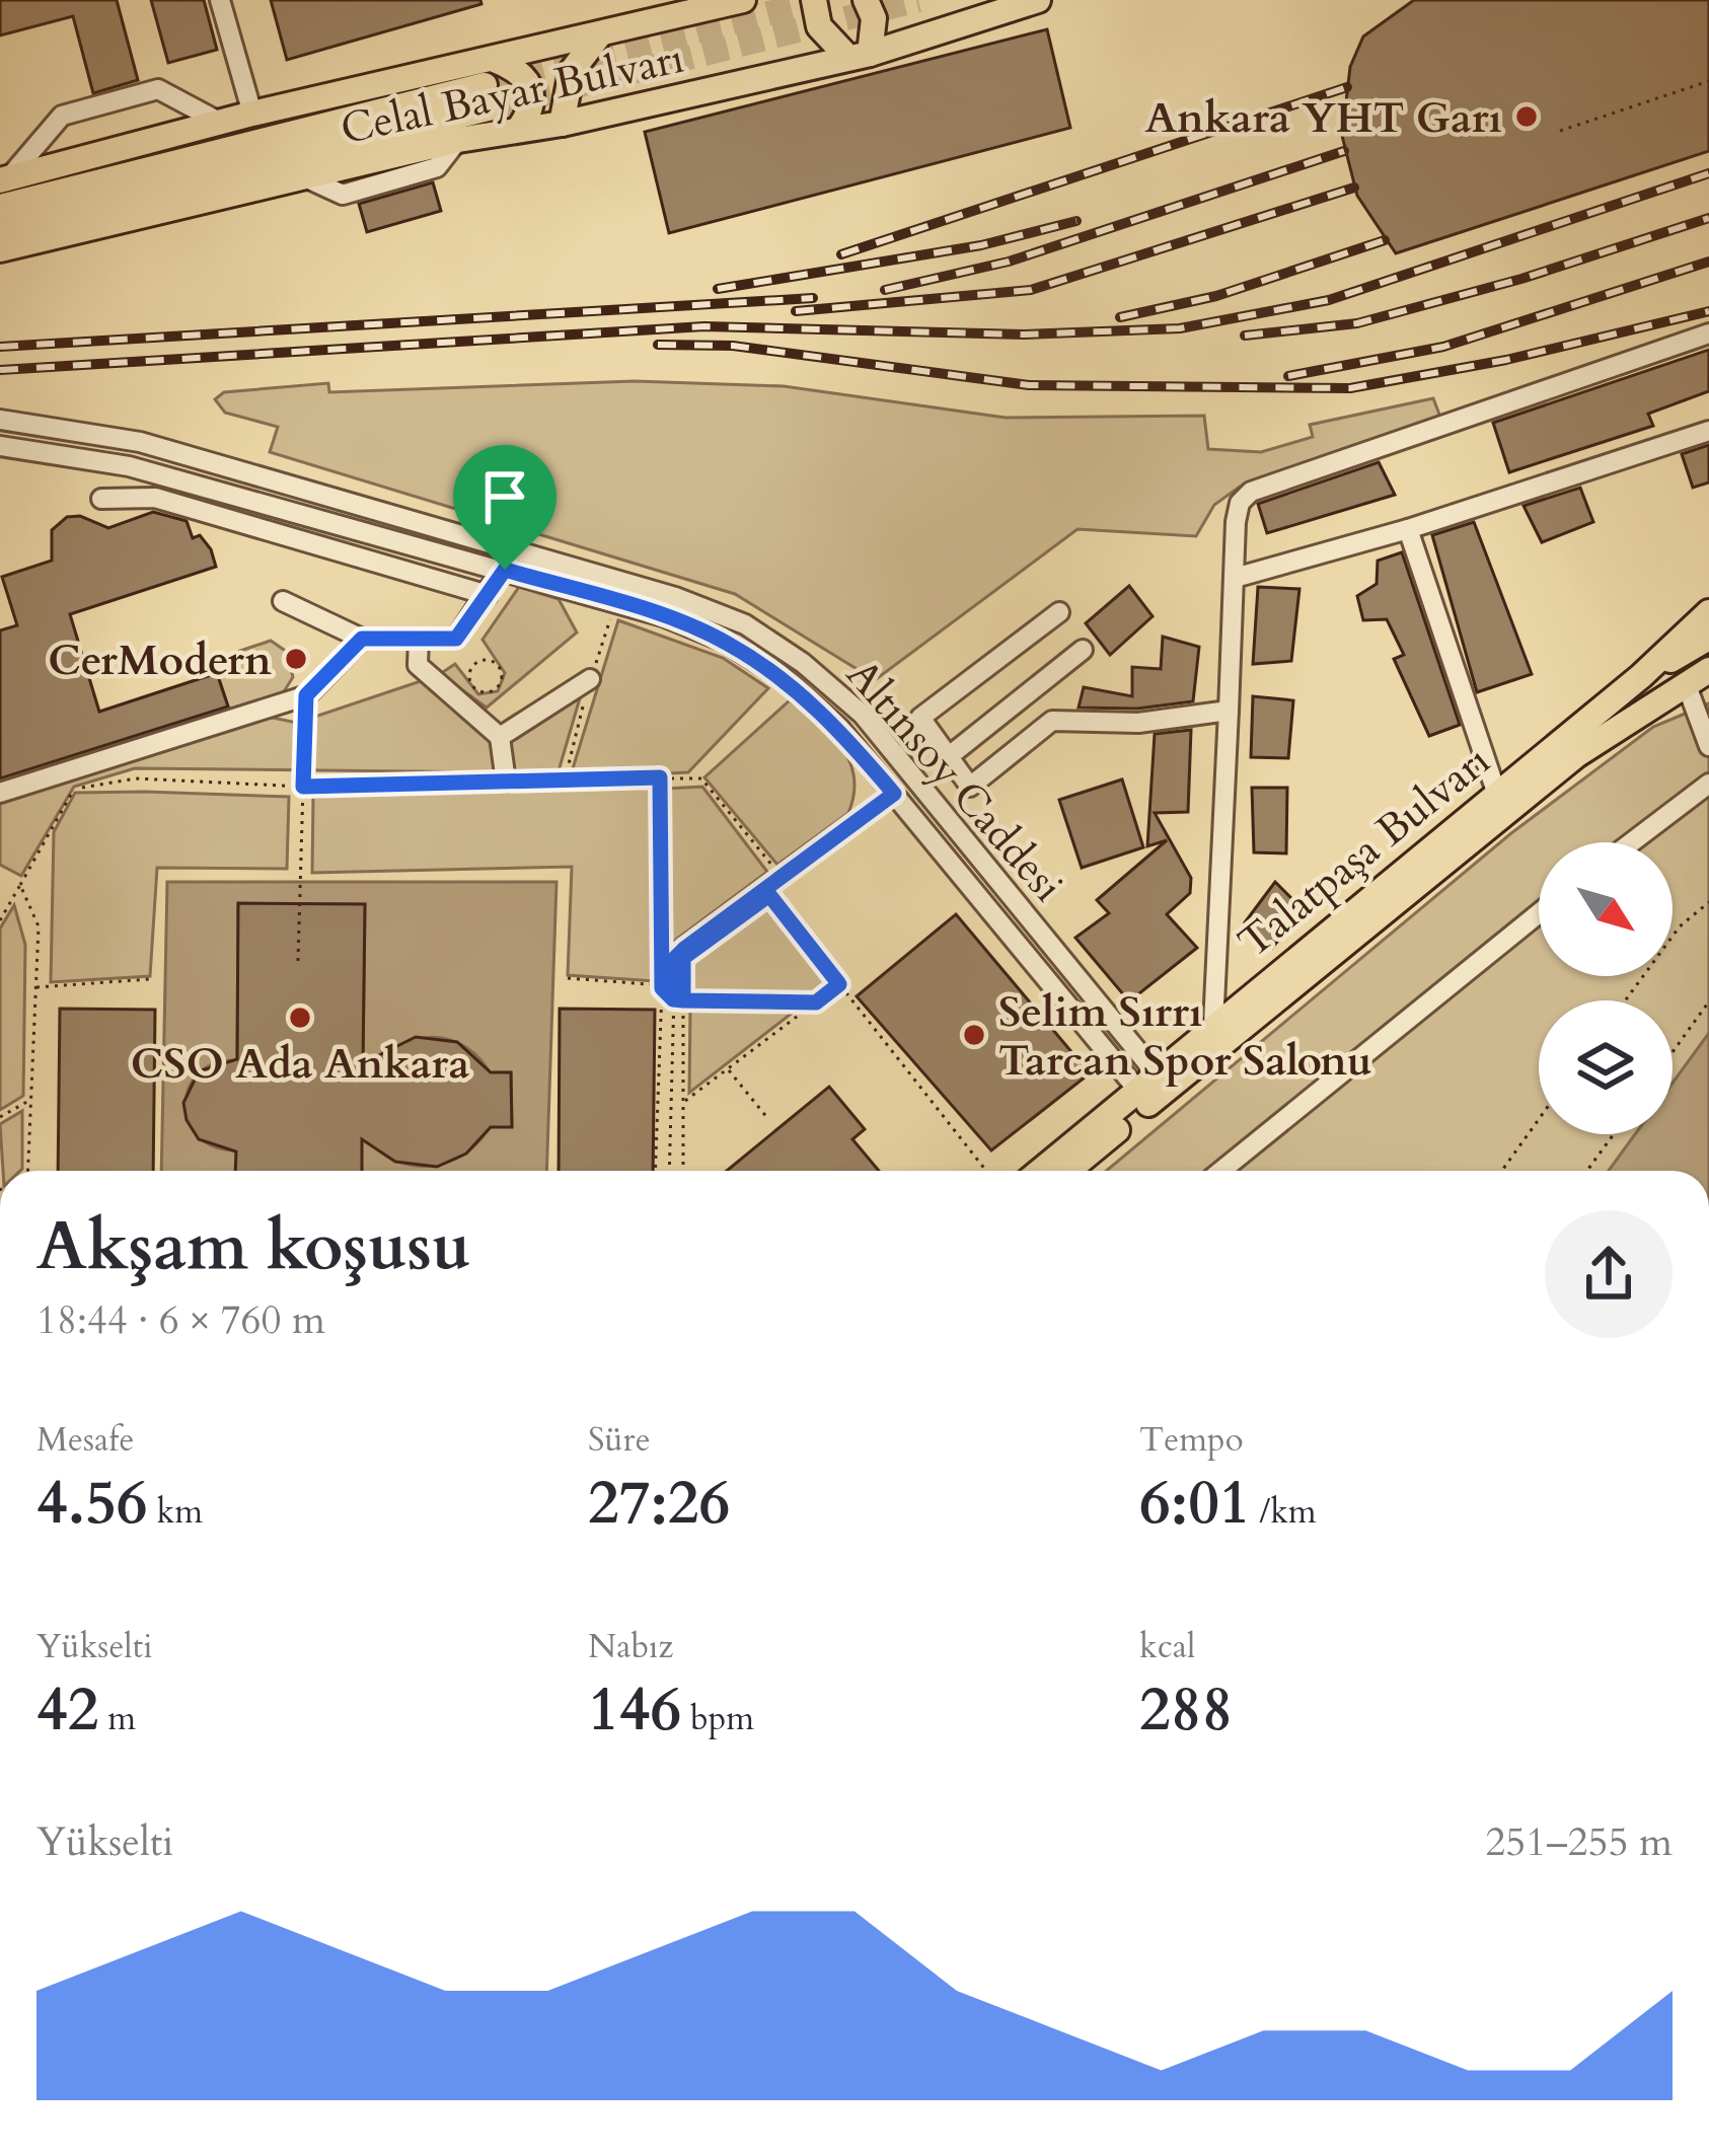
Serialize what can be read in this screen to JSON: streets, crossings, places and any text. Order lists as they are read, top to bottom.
{
  "streets": {
    "main road": ["Celal Bayar Bulvarı", "Talatpaşa Bulvarı"],
    "street": ["Altınsoy Caddesi"]
  },
  "crossings": [
    ["Altınsoy Caddesi", "Talatpaşa Bulvarı"]
  ],
  "places": [
    "Ankara YHT Garı",
    "CerModern",
    "CSO Ada Ankara",
    "Selim Sırrı Tarcan Spor Salonu"
  ],
  "north": "bottom right",
  "page": {
    "heading": ["Akşam koşusu", "18:44 · 6 × 760 m"],
    "stats": [
      ["Mesafe", "4.56 km"],
      ["Süre", "27:26"],
      ["Tempo", "6:01 /km"],
      ["Yükselti", "42 m"],
      ["Nabız", "146 bpm"],
      ["kcal", "288"]
    ],
    "chart": ["Yükselti", "251–255 m"]
  }
}
